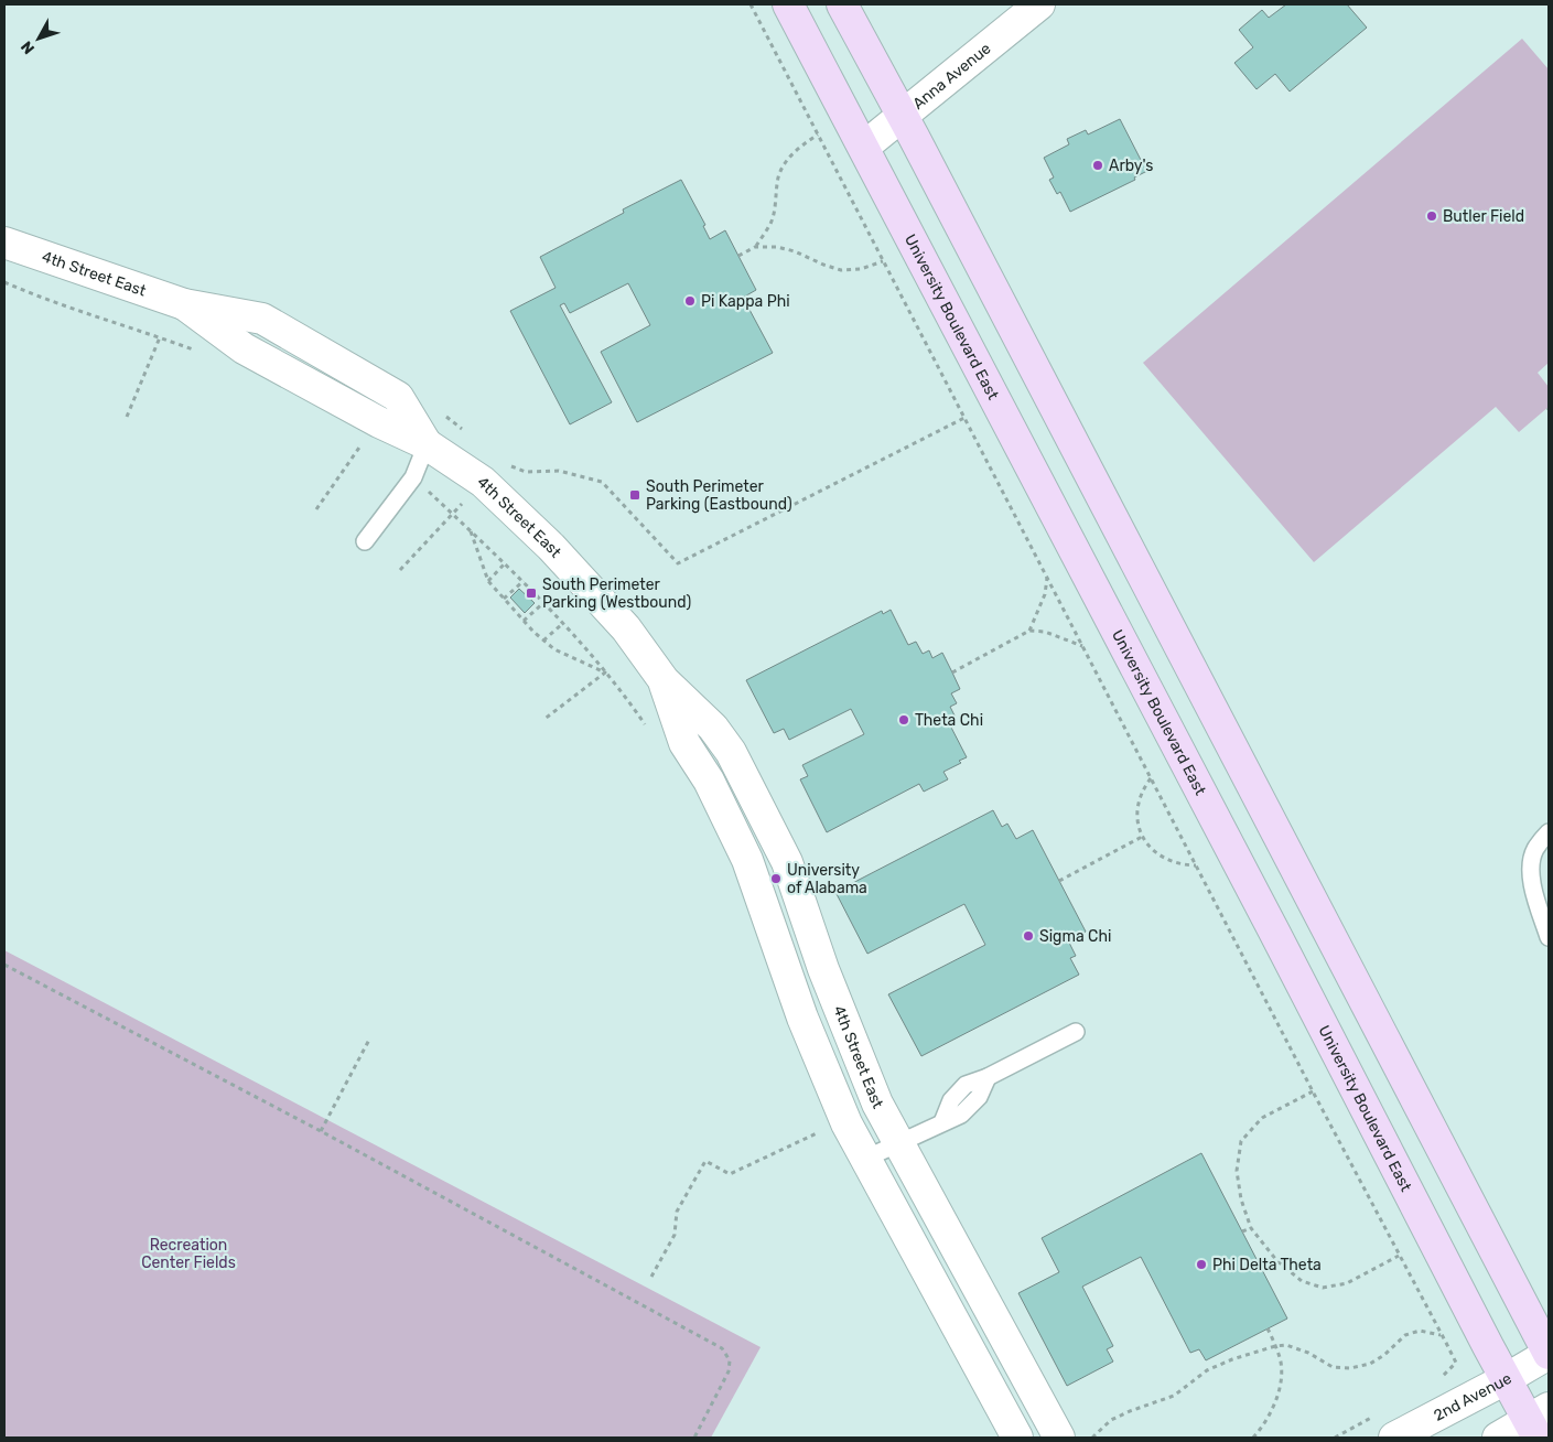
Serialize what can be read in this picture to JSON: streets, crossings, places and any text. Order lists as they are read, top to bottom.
{
  "streets": {
    "main road": ["University Boulevard East"],
    "street": ["Anna Avenue", "4th Street East", "2nd Avenue"]
  },
  "crossings": [
    ["Anna Avenue", "University Boulevard East"],
    ["University Boulevard East", "2nd Avenue"]
  ],
  "parks": ["Recreation Center Fields"],
  "places": {
    "other": [
      "Arby's",
      "Butler Field",
      "Pi Kappa Phi",
      "Theta Chi",
      "University of Alabama",
      "Sigma Chi",
      "Phi Delta Theta"
    ],
    "transit": ["South Perimeter Parking (Eastbound)", "South Perimeter Parking (Westbound)"]
  },
  "north": "bottom left"
}
